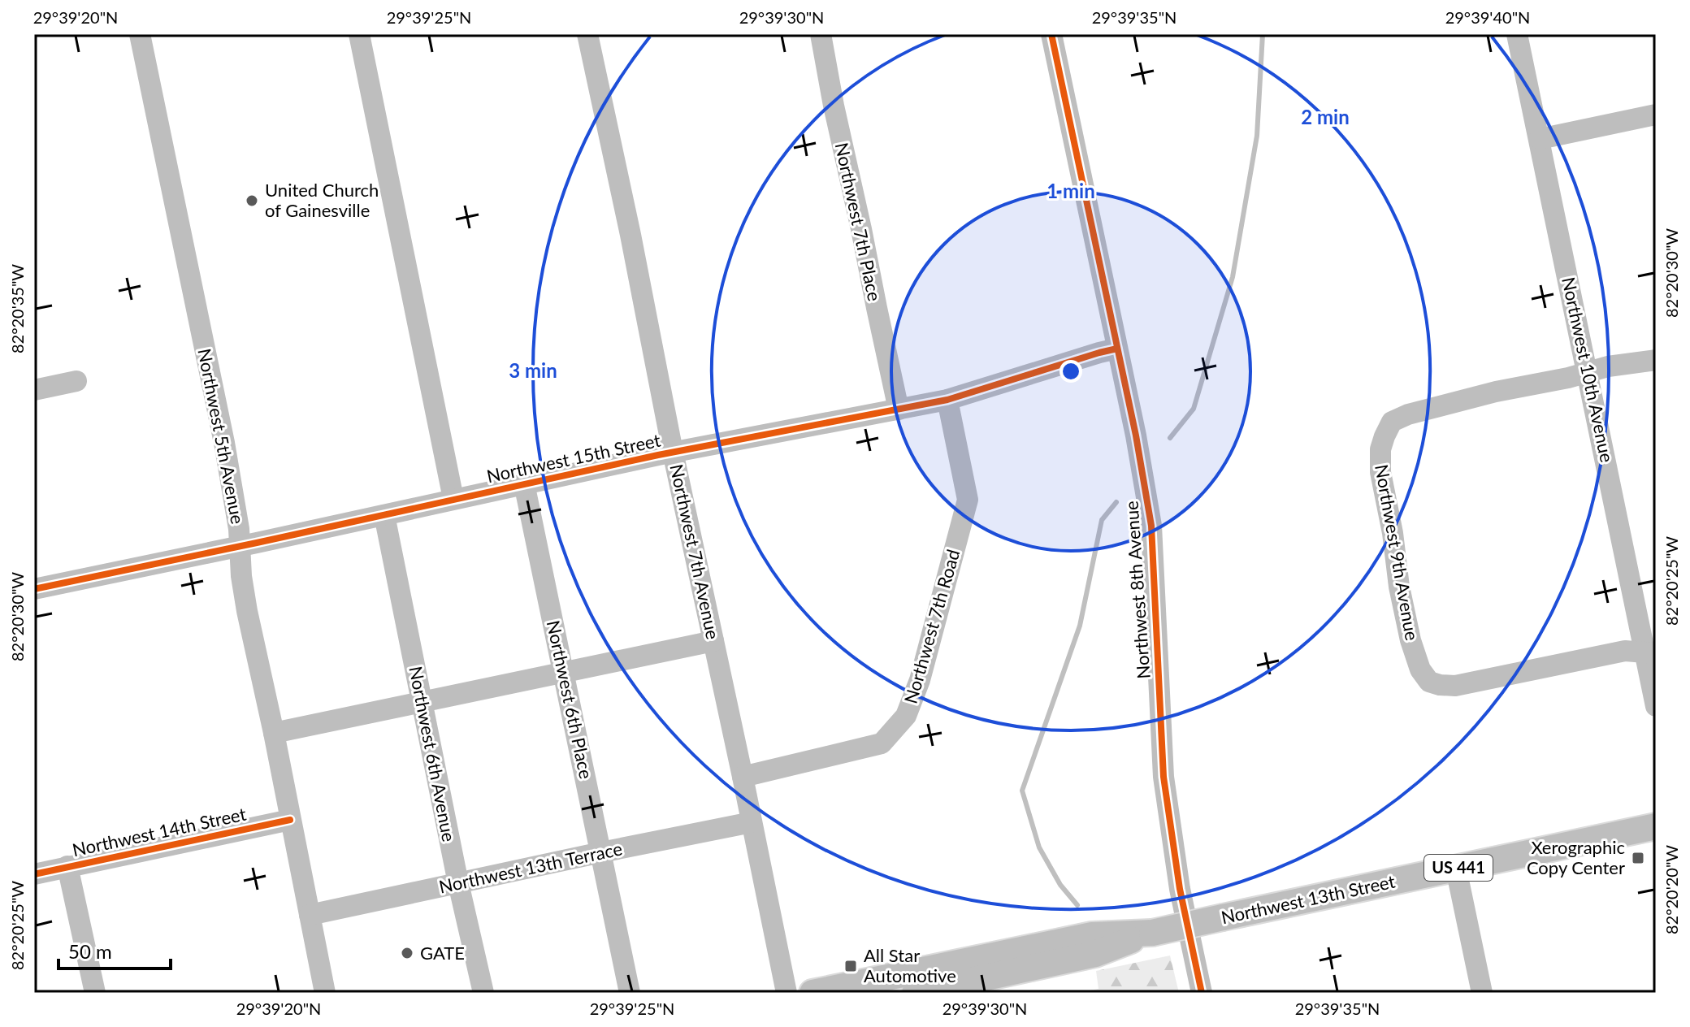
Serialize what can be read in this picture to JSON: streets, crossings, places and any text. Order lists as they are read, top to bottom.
{
  "streets": {
    "main road": ["US 441", "Northwest 13th Street"],
    "street": [
      "Northwest 7th Place",
      "Northwest 10th Avenue",
      "Northwest 5th Avenue",
      "Northwest 15th Street",
      "Northwest 7th Avenue",
      "Northwest 9th Avenue",
      "Northwest 8th Avenue",
      "Northwest 7th Road",
      "Northwest 6th Place",
      "Northwest 6th Avenue",
      "Northwest 14th Street",
      "Northwest 13th Terrace"
    ]
  },
  "crossings": [
    ["Northwest 7th Place", "Northwest 15th Street"],
    ["Northwest 10th Avenue", "Northwest 9th Avenue"],
    ["Northwest 5th Avenue", "Northwest 15th Street"],
    ["Northwest 5th Avenue", "Northwest 14th Street"],
    ["Northwest 5th Avenue", "Northwest 13th Terrace"],
    ["Northwest 15th Street", "Northwest 7th Avenue"],
    ["Northwest 15th Street", "Northwest 8th Avenue"],
    ["Northwest 15th Street", "Northwest 7th Road"],
    ["Northwest 15th Street", "Northwest 6th Place"],
    ["Northwest 15th Street", "Northwest 6th Avenue"],
    ["Northwest 7th Avenue", "Northwest 7th Road"],
    ["Northwest 7th Avenue", "Northwest 13th Terrace"],
    ["Northwest 6th Place", "Northwest 13th Terrace"],
    ["Northwest 6th Avenue", "Northwest 13th Terrace"]
  ],
  "places": {
    "other": ["United Church of Gainesville", "GATE"],
    "transit": ["Xerographic Copy Center", "All Star Automotive"]
  },
  "scale_bar": "50 m",
  "coordinates": [
    "29°39'20\"N",
    "29°39'25\"N",
    "29°39'30\"N",
    "29°39'35\"N",
    "29°39'40\"N",
    "82°20'30\"W",
    "82°20'35\"W",
    "82°20'25\"W",
    "82°20'20\"W"
  ],
  "rings": ["2 min", "1 min", "3 min"]
}
